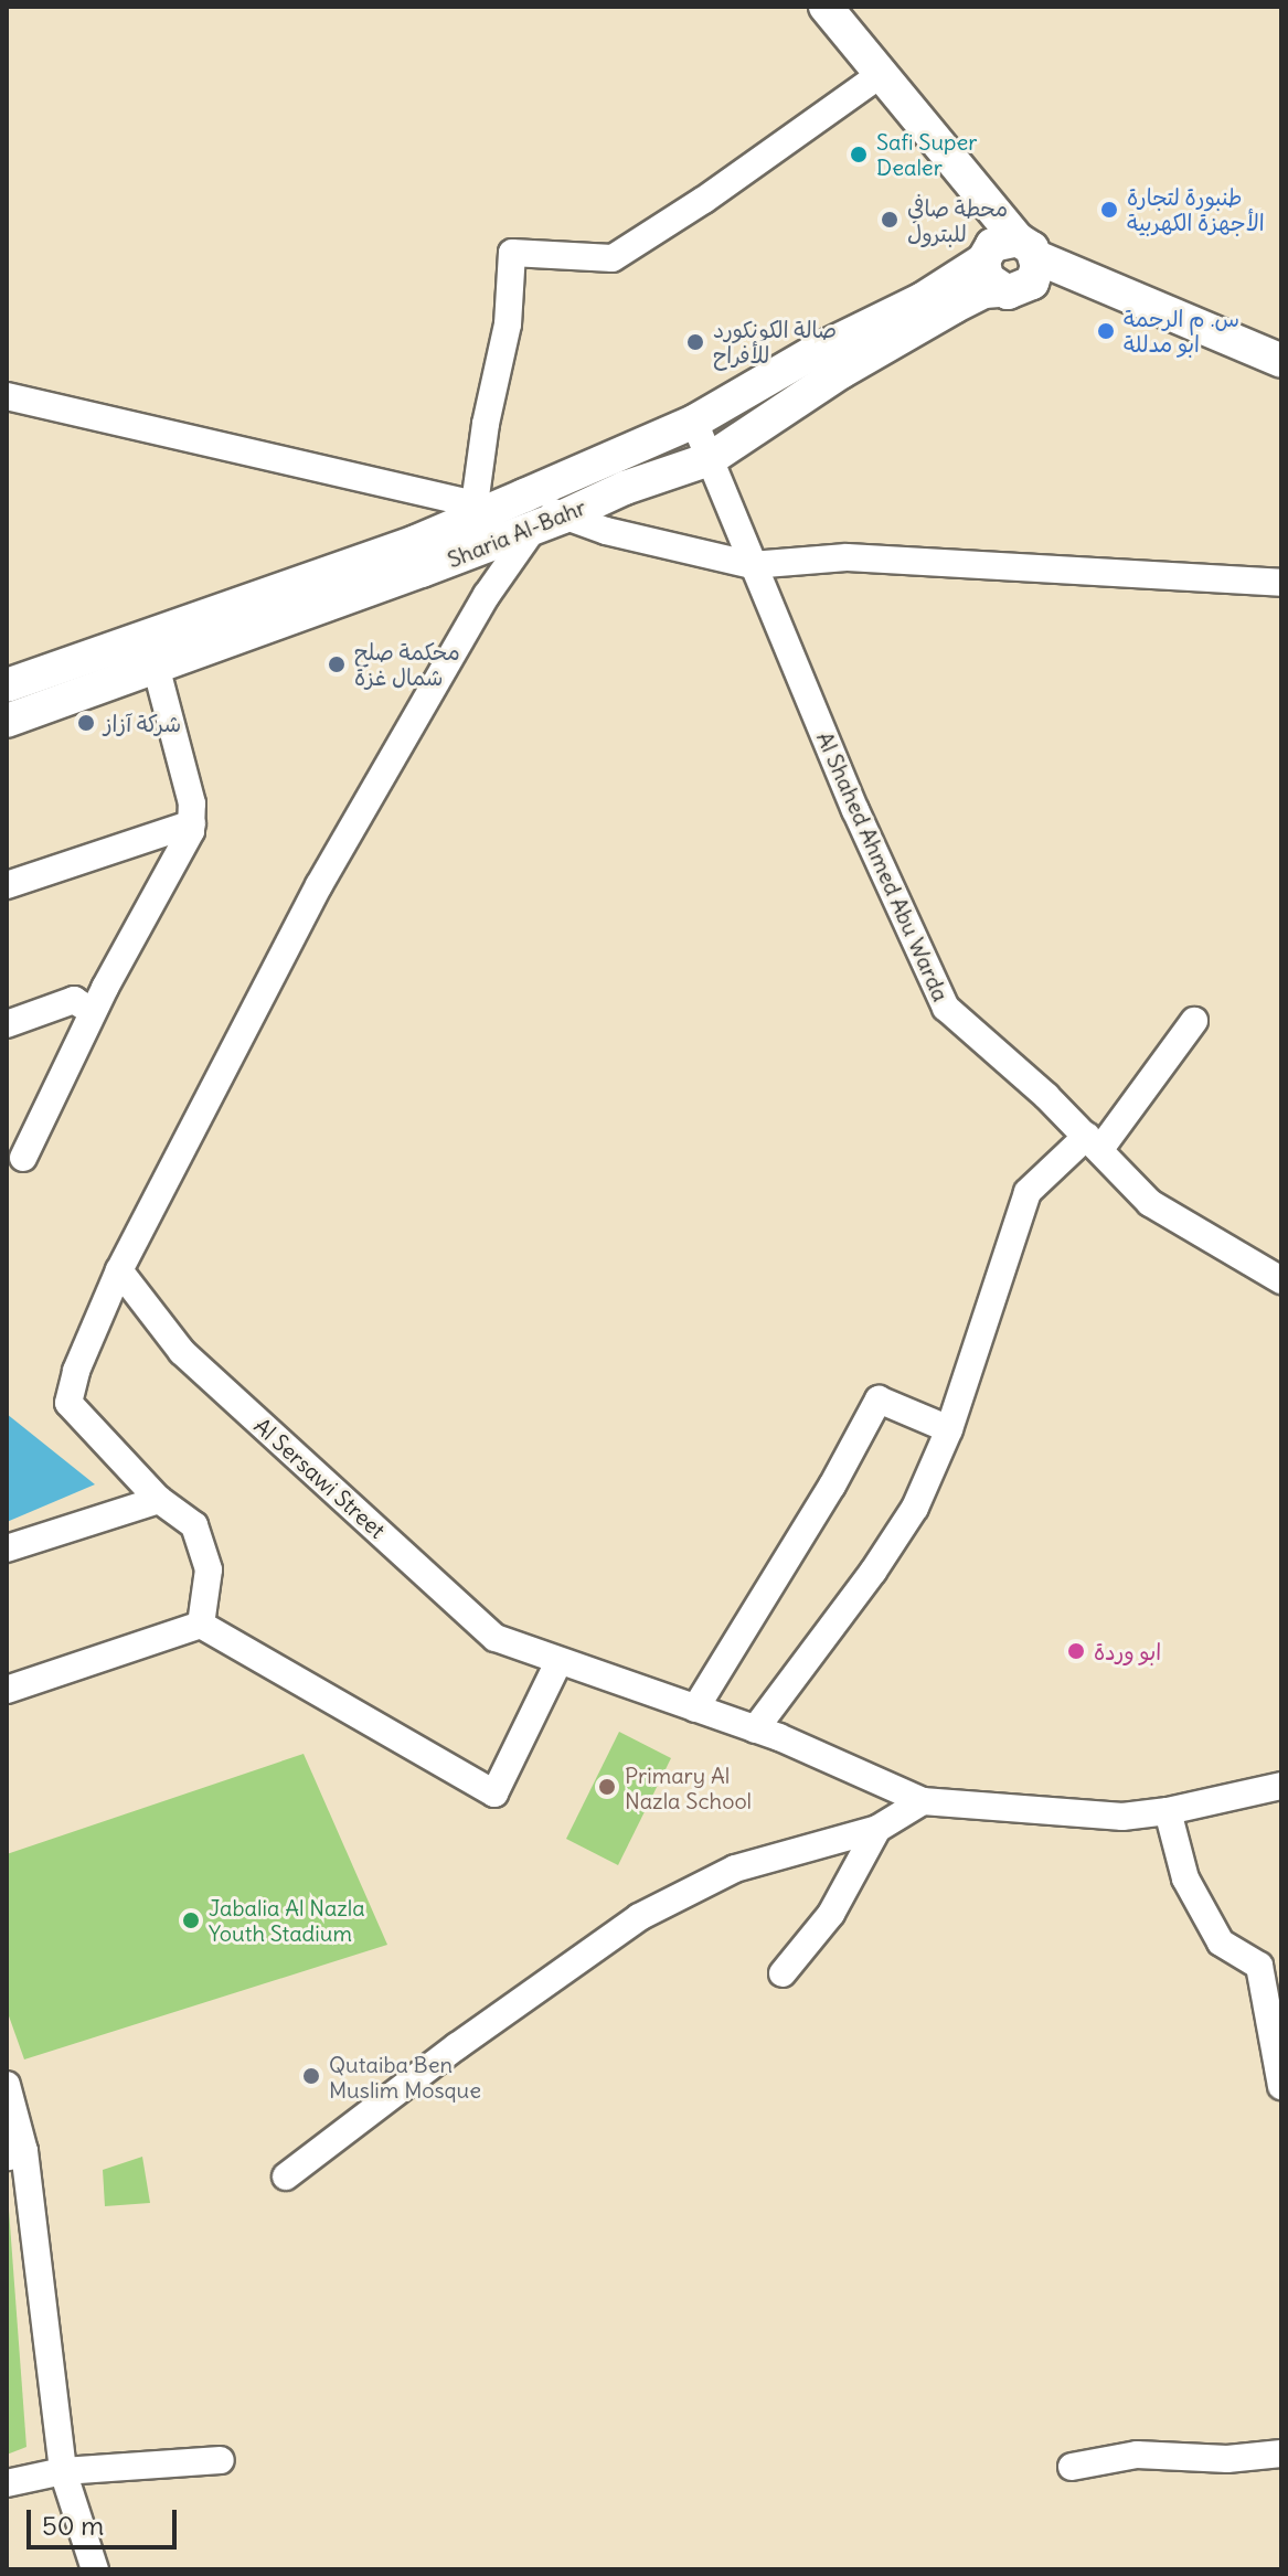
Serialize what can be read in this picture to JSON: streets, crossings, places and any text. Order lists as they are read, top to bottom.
{
  "streets": {
    "main road": ["Sharia Al-Bahr"],
    "street": ["Al Shahed Ahmed Abu Warda", "Al Sersawi Street"]
  },
  "crossings": [
    ["Sharia Al-Bahr", "Al Shahed Ahmed Abu Warda"]
  ],
  "places": [
    "Safi Super Dealer",
    "طنبورة لتجارة الأجهزة الكهربية",
    "محطة صافي للبترول",
    "س. م الرحمة ابو مدللة",
    "صالة الكونكورد للأفراح",
    "محكمة صلح شمال غزة",
    "شركة آزاز",
    "ابو وردة",
    "Primary Al Nazla School",
    "Jabalia Al Nazla Youth Stadium",
    "Qutaiba Ben Muslim Mosque"
  ],
  "scale_bar": "50 m"
}
